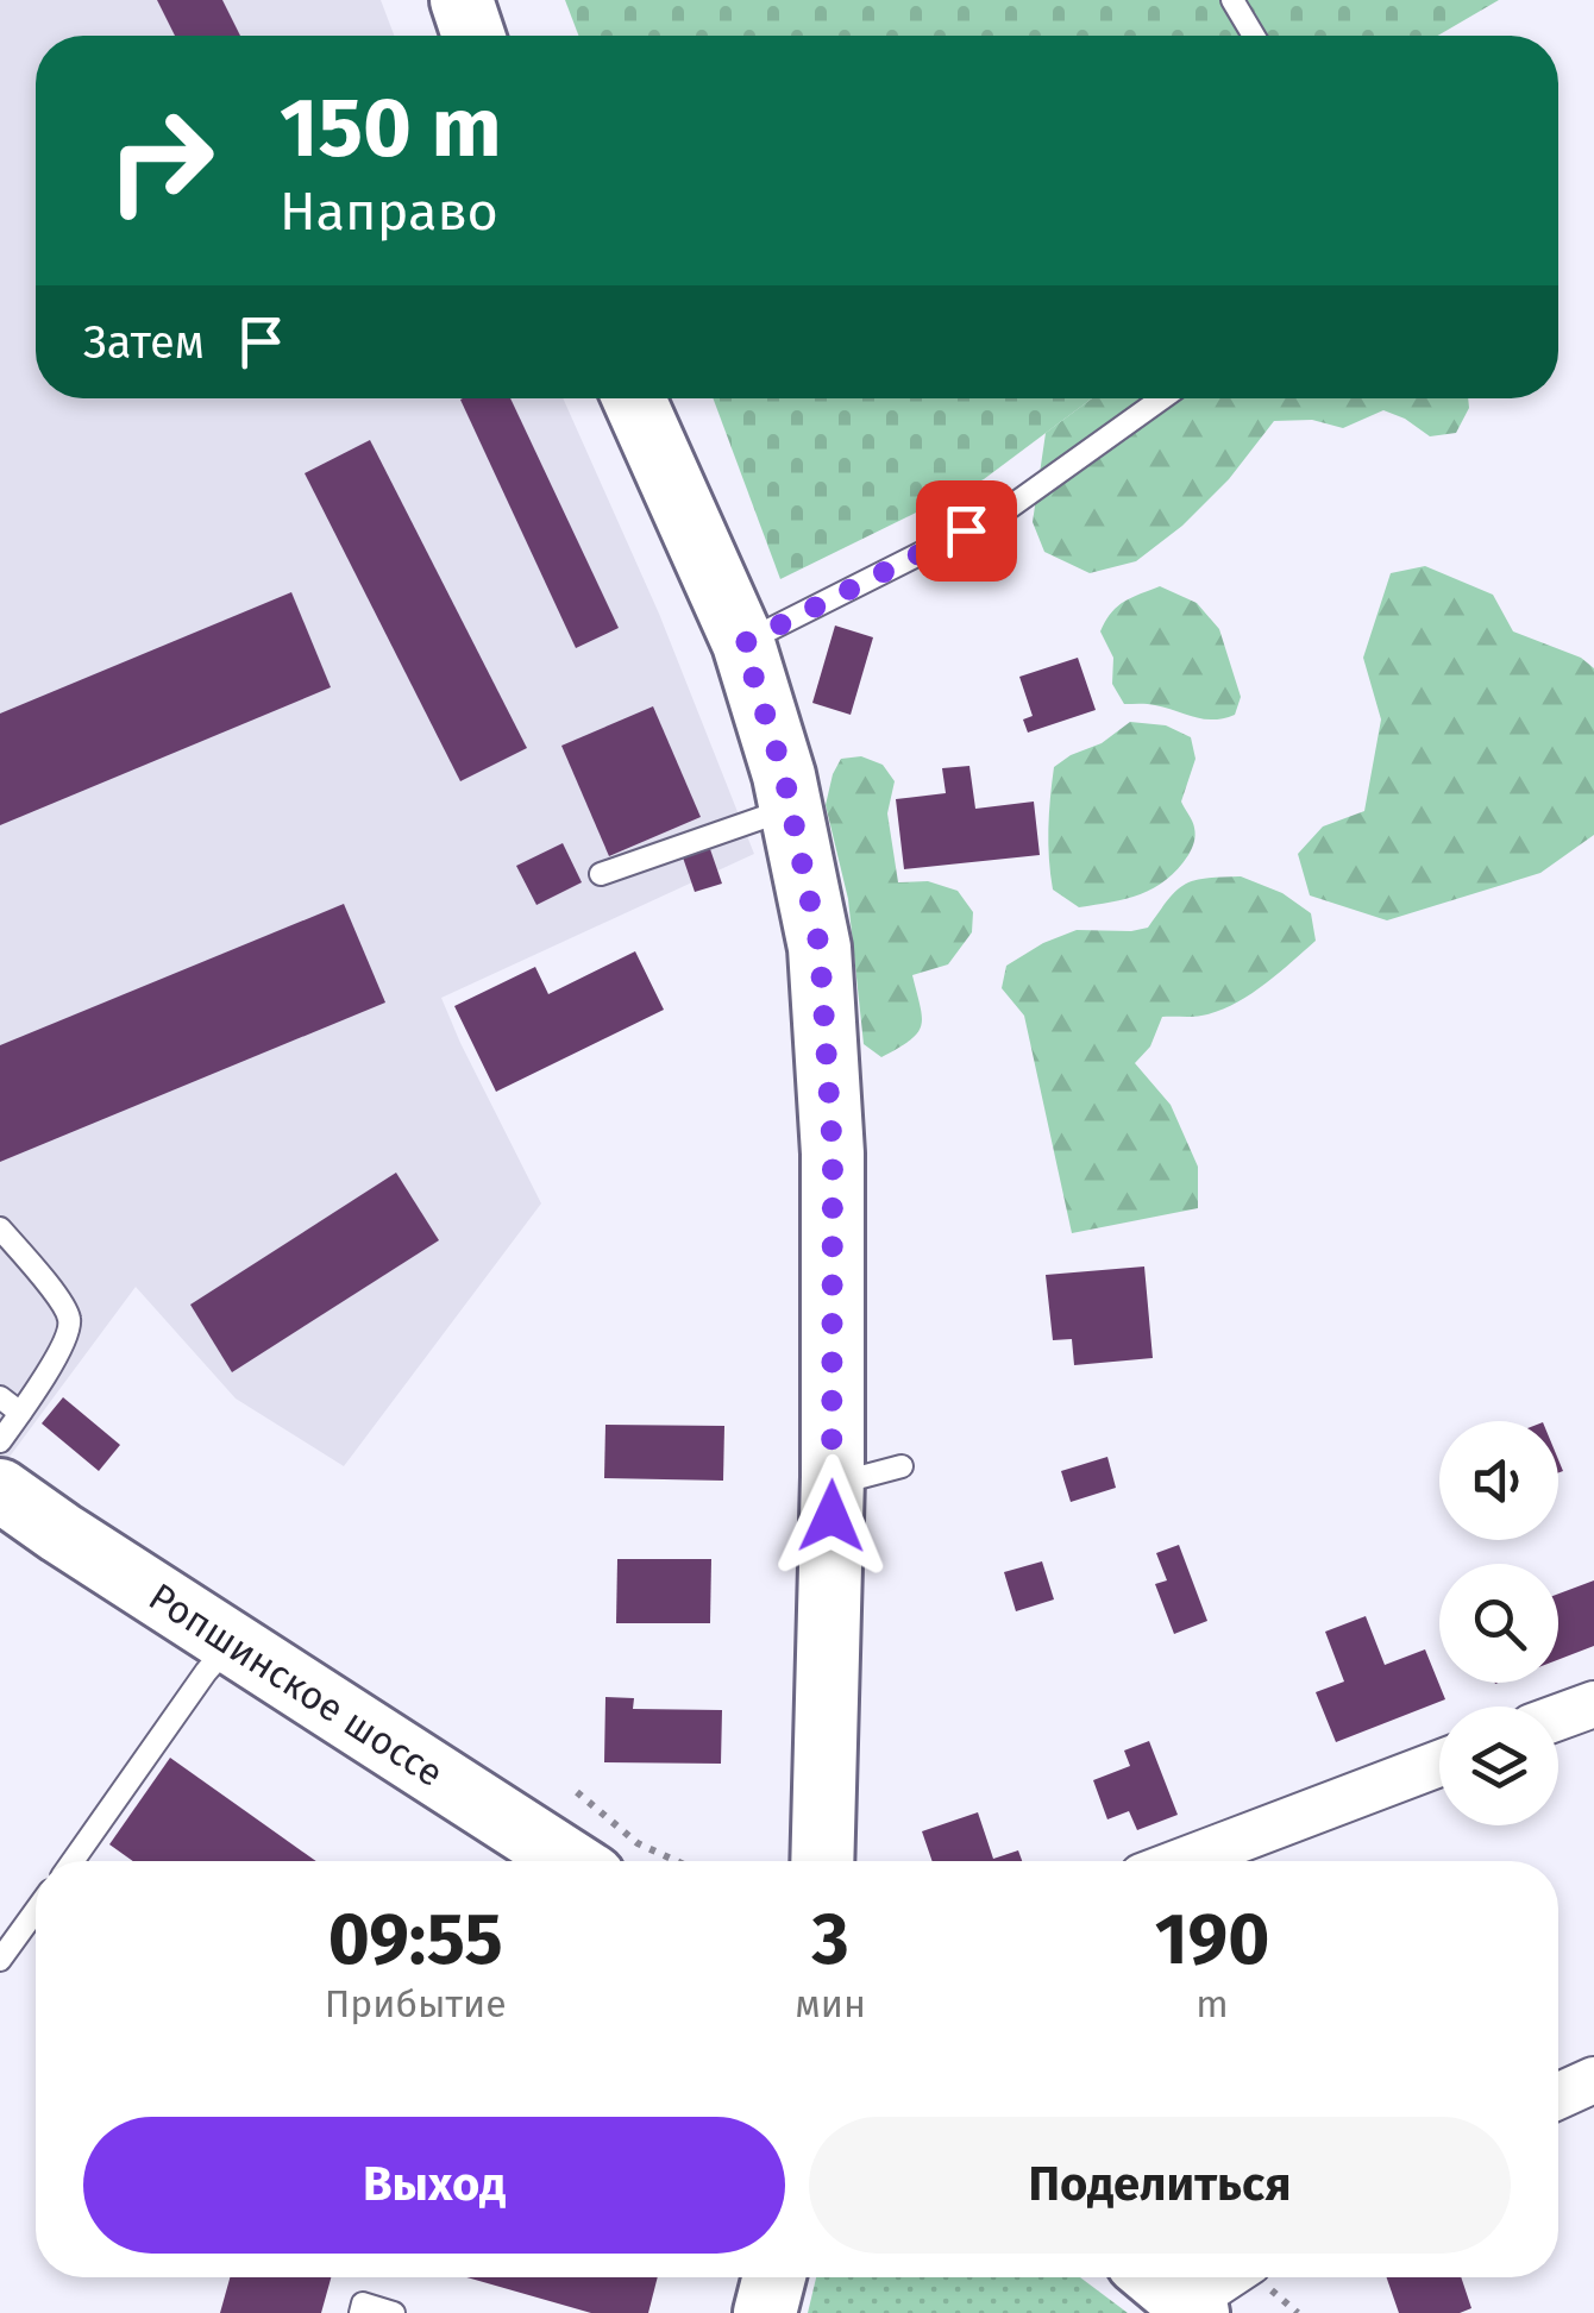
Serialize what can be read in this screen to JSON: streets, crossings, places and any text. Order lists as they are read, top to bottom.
{
  "streets": {
    "main road": ["Ропшинское шоссе"]
  },
  "page": {
    "turn": ["150 m", "Направо"],
    "then": "Затем",
    "eta": [
      "09:55",
      "Прибытие",
      "3",
      "мин",
      "190",
      "m"
    ],
    "buttons": ["Выход", "Поделиться"]
  }
}
